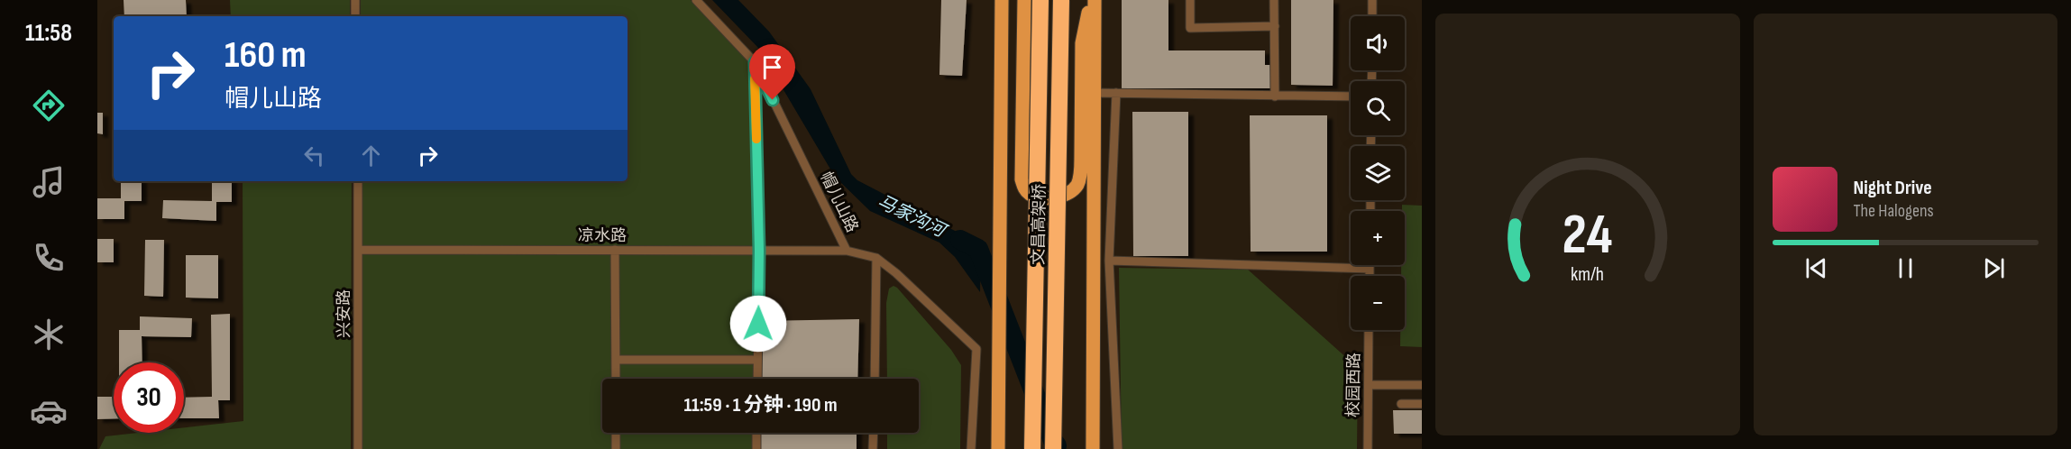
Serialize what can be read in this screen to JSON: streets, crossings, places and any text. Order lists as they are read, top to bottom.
{
  "streets": {
    "highway": ["文昌高架桥"],
    "street": [
      "帽儿山路",
      "凉水路",
      "兴安路",
      "校园西路"
    ]
  },
  "crossings": [
    ["帽儿山路", "凉水路"],
    ["凉水路", "兴安路"]
  ],
  "water": ["马家沟河"],
  "page": {
    "tabs": "11:58",
    "map_buttons": ["+", "−"],
    "turn": ["160 m", "帽儿山路"],
    "song": ["Night Drive", "The Halogens"],
    "limit": "30",
    "trip": "11:59 · 1 分钟 · 190 m",
    "gauge": ["24", "km/h"]
  }
}
